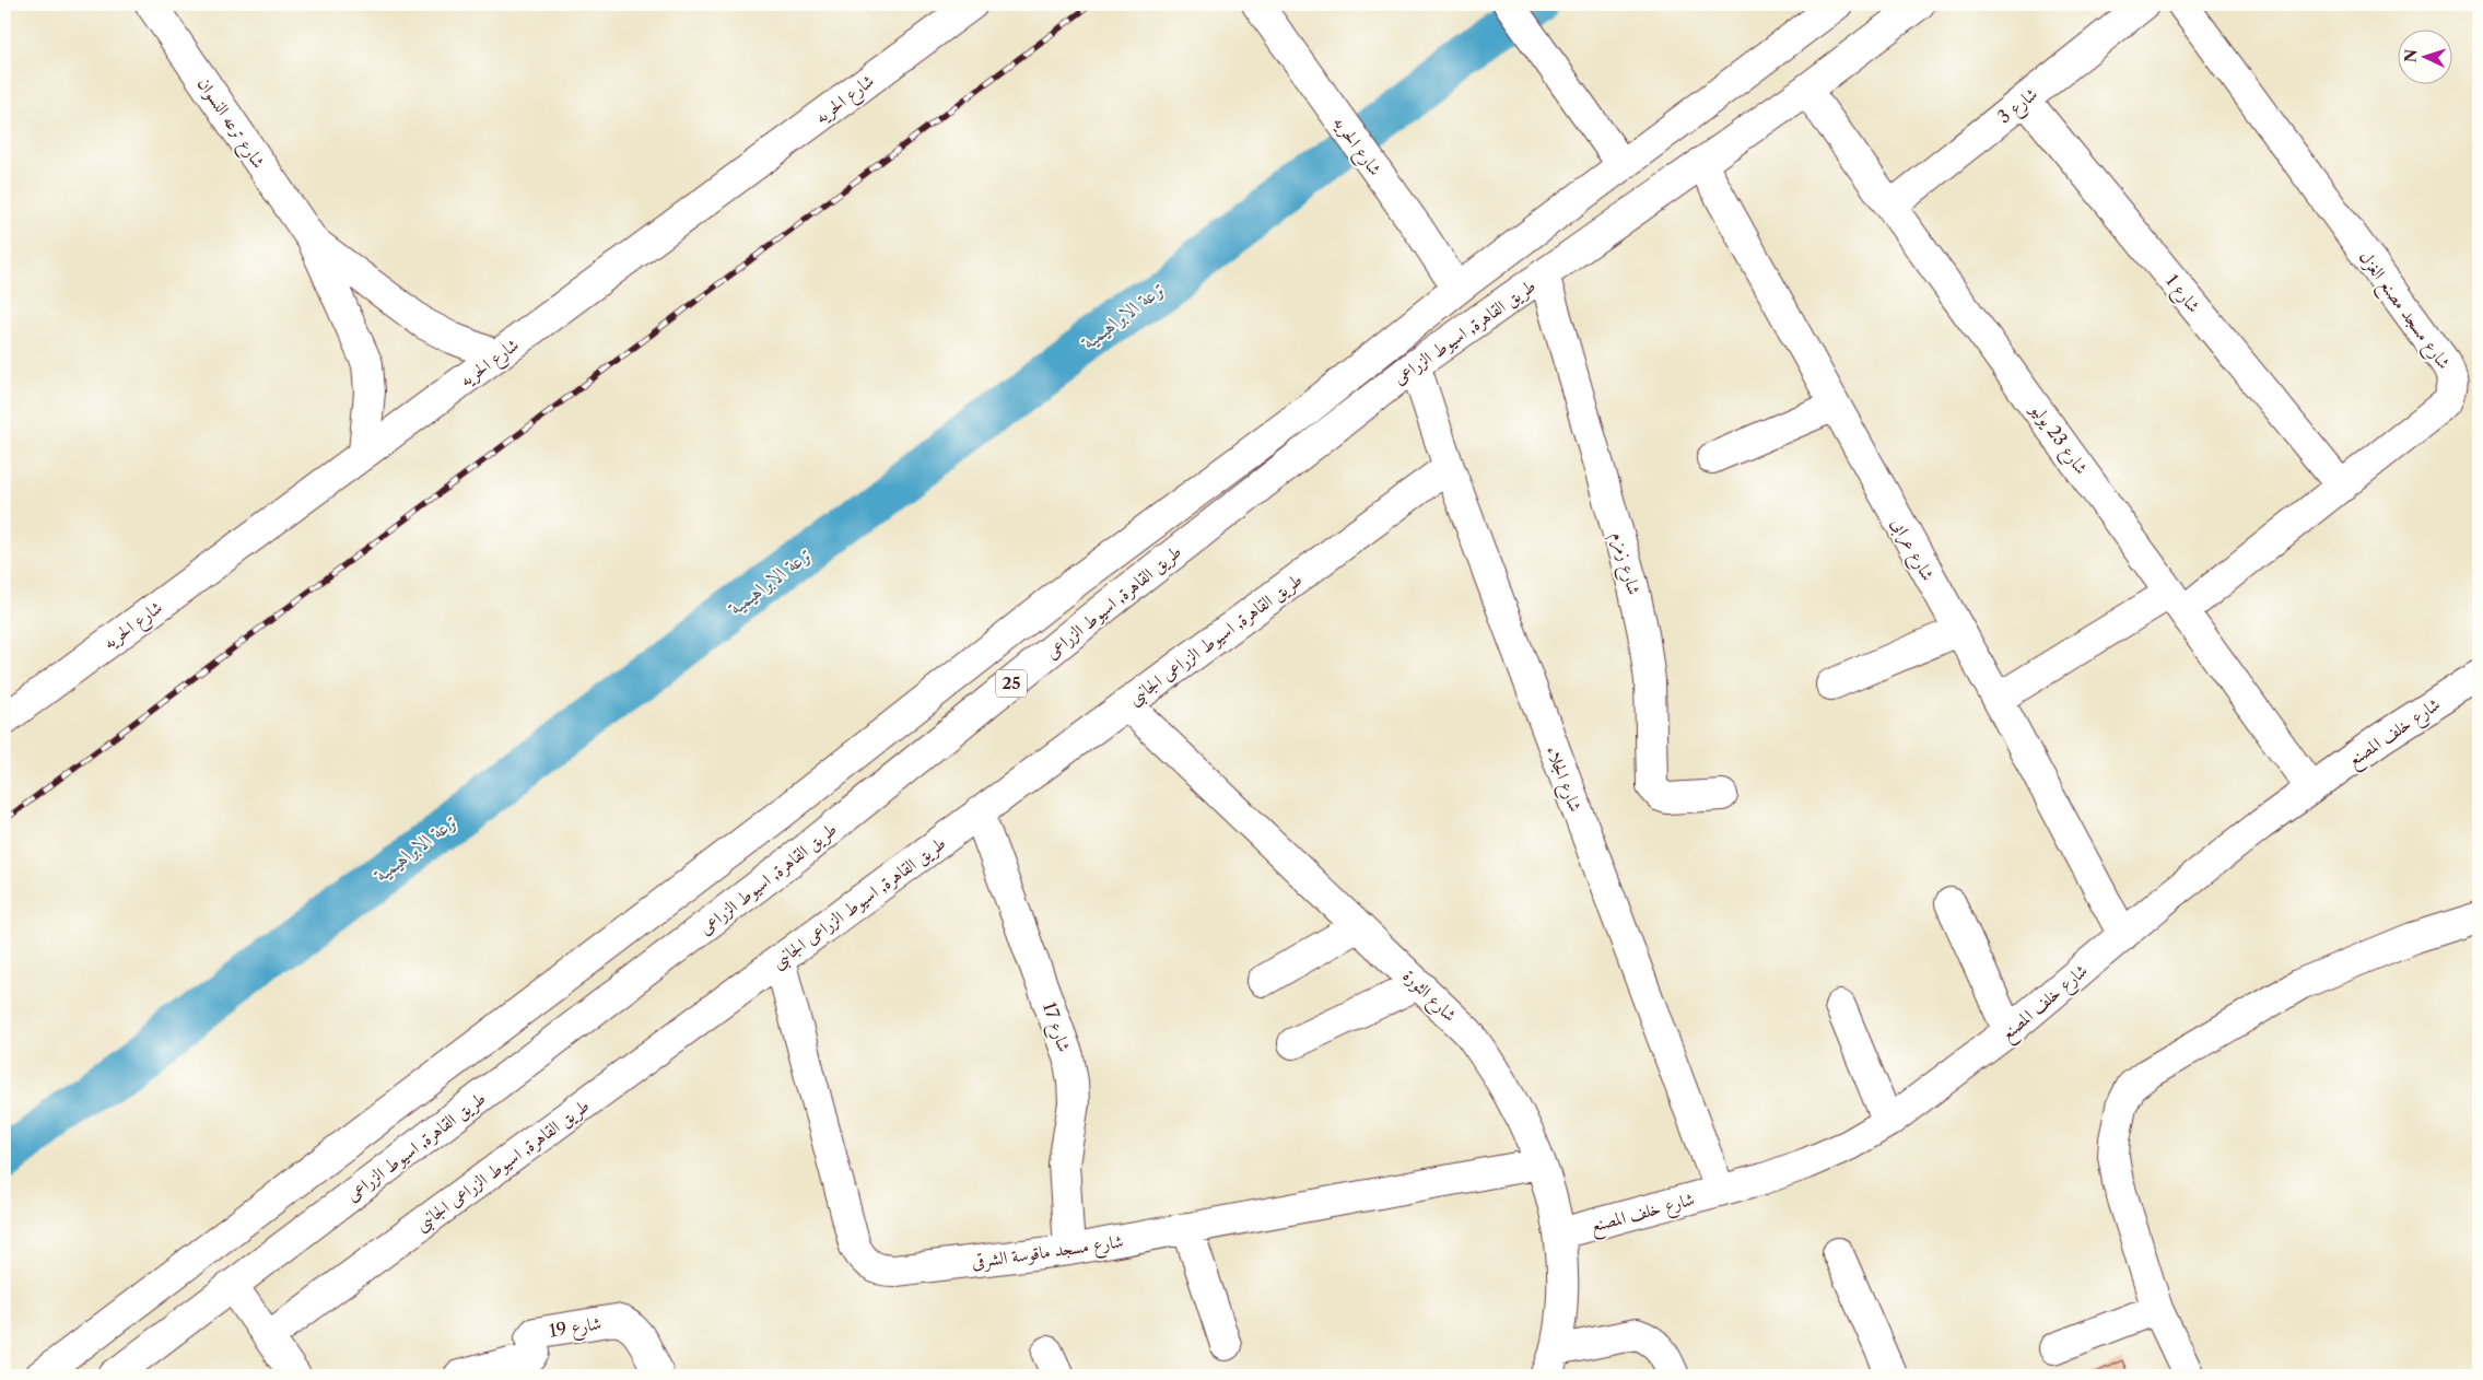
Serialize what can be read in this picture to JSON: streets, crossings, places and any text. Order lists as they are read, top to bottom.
{
  "streets": {
    "main road": [
      "شارع الحريه",
      "شارع 3",
      "شارع ترعه النسوان",
      "شارع 1",
      "شارع مسجد مصنع الغزل",
      "طريق القاهرة, اسيوط الزراعى",
      "شارع 23 يوليو",
      "شارع عرابى",
      "شارع زمزم",
      "طريق القاهرة, اسيوط الزراعى الجانبى",
      "25",
      "شارع خلف المصنع",
      "شارع الجلاء",
      "شارع الثورة",
      "شارع 17",
      "شارع مسجد ماقوسة الشرقى",
      "شارع 19"
    ]
  },
  "crossings": [
    ["شارع الحريه", "شارع ترعه النسوان"],
    ["شارع الحريه", "طريق القاهرة, اسيوط الزراعى"],
    ["شارع 3", "شارع 1"],
    ["شارع 3", "شارع 23 يوليو"],
    ["شارع 1", "شارع مسجد مصنع الغزل"],
    ["شارع مسجد مصنع الغزل", "شارع 23 يوليو"],
    ["شارع مسجد مصنع الغزل", "شارع عرابى"],
    ["طريق القاهرة, اسيوط الزراعى", "شارع 23 يوليو"],
    ["طريق القاهرة, اسيوط الزراعى", "شارع عرابى"],
    ["طريق القاهرة, اسيوط الزراعى", "شارع زمزم"],
    ["طريق القاهرة, اسيوط الزراعى", "شارع الجلاء"],
    ["شارع 23 يوليو", "شارع خلف المصنع"],
    ["شارع عرابى", "شارع خلف المصنع"],
    ["طريق القاهرة, اسيوط الزراعى الجانبى", "شارع الجلاء"],
    ["طريق القاهرة, اسيوط الزراعى الجانبى", "شارع الثورة"],
    ["طريق القاهرة, اسيوط الزراعى الجانبى", "شارع 17"],
    ["طريق القاهرة, اسيوط الزراعى الجانبى", "شارع مسجد ماقوسة الشرقى"],
    ["شارع خلف المصنع", "شارع الجلاء"],
    ["شارع خلف المصنع", "شارع الثورة"],
    ["شارع الثورة", "شارع مسجد ماقوسة الشرقى"],
    ["شارع 17", "شارع مسجد ماقوسة الشرقى"]
  ],
  "water": ["ترعة الابراهيمية"],
  "north": "left"
}
